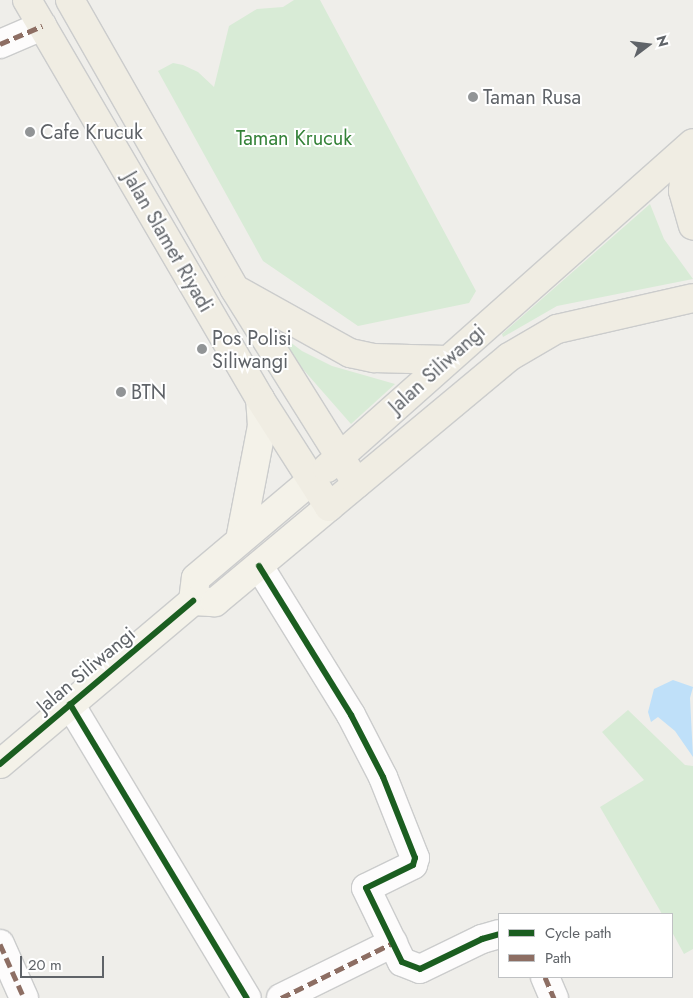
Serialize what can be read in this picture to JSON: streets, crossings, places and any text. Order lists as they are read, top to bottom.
{
  "streets": {
    "highway": ["Jalan Slamet Riyadi", "Jalan Siliwangi"]
  },
  "crossings": [
    ["Jalan Slamet Riyadi", "Jalan Siliwangi"]
  ],
  "parks": ["Taman Krucuk"],
  "places": [
    "Taman Rusa",
    "Cafe Krucuk",
    "Pos Polisi Siliwangi",
    "BTN"
  ],
  "legend": ["Cycle path", "Path"],
  "scale_bar": "20 m",
  "north": "right"
}
